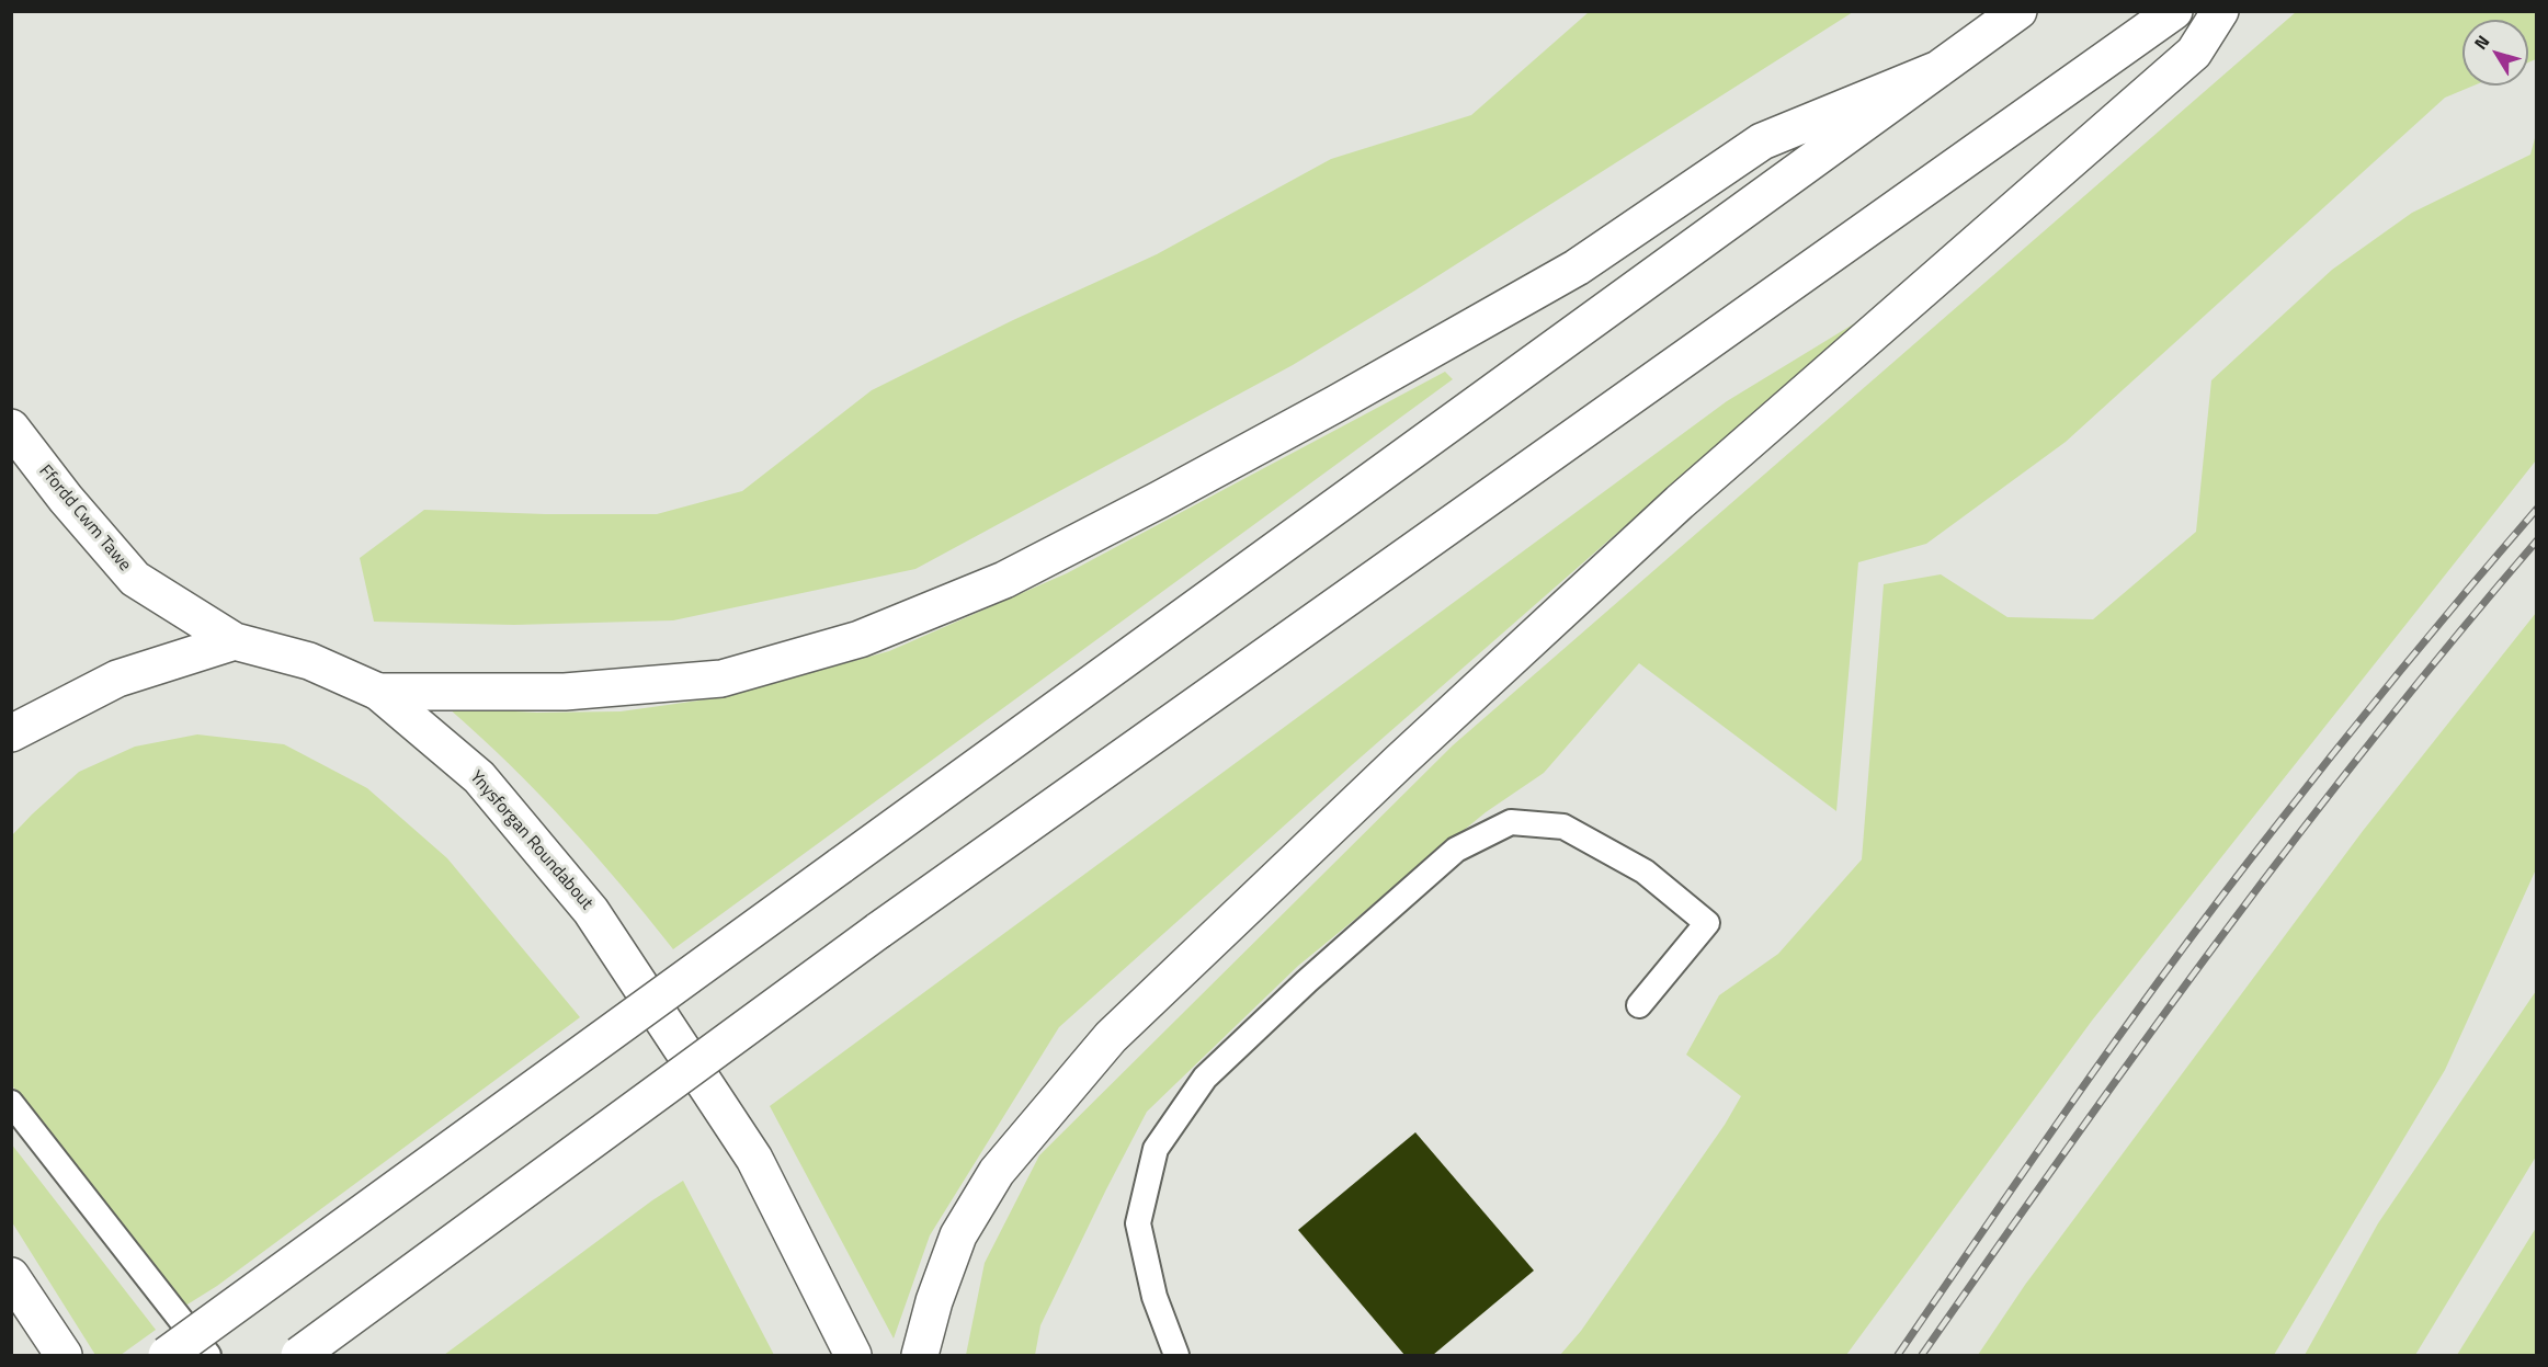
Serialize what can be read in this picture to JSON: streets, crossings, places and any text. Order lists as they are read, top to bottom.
{
  "streets": {
    "main road": ["Ffordd Cwm Tawe", "Ynysforgan Roundabout"]
  },
  "crossings": [
    ["Ffordd Cwm Tawe", "Ynysforgan Roundabout"]
  ],
  "north": "top left"
}
